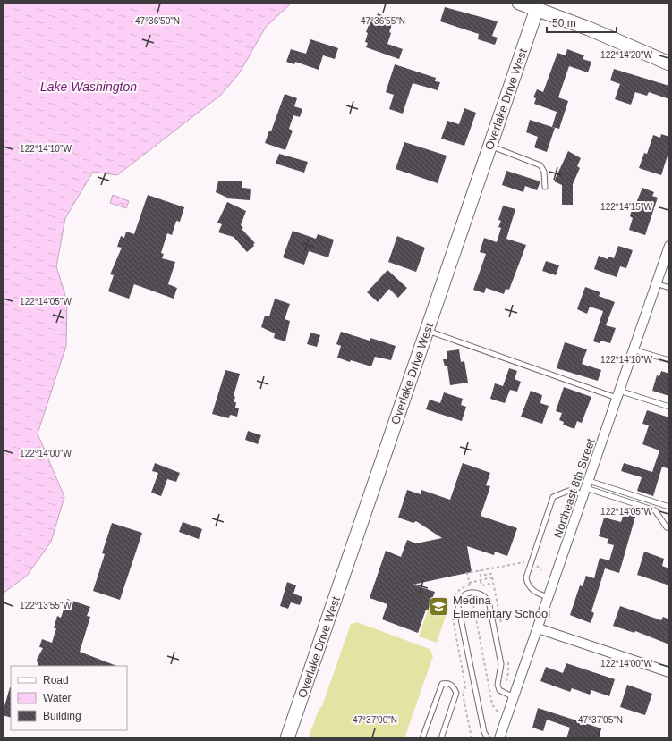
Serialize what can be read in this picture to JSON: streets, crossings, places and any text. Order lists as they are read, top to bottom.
{
  "streets": {
    "street": ["Overlake Drive West", "Northeast 8th Street"]
  },
  "water": ["Lake Washington"],
  "places": {
    "school or university": ["Medina Elementary School"]
  },
  "legend": ["Road", "Water", "Building"],
  "scale_bar": "50 m",
  "coordinates": [
    "47°36'50\"N",
    "47°36'55\"N",
    "122°14'20\"W",
    "122°14'10\"W",
    "122°14'15\"W",
    "122°14'05\"W",
    "122°14'00\"W",
    "122°13'55\"W",
    "47°37'00\"N",
    "47°37'05\"N"
  ]
}
